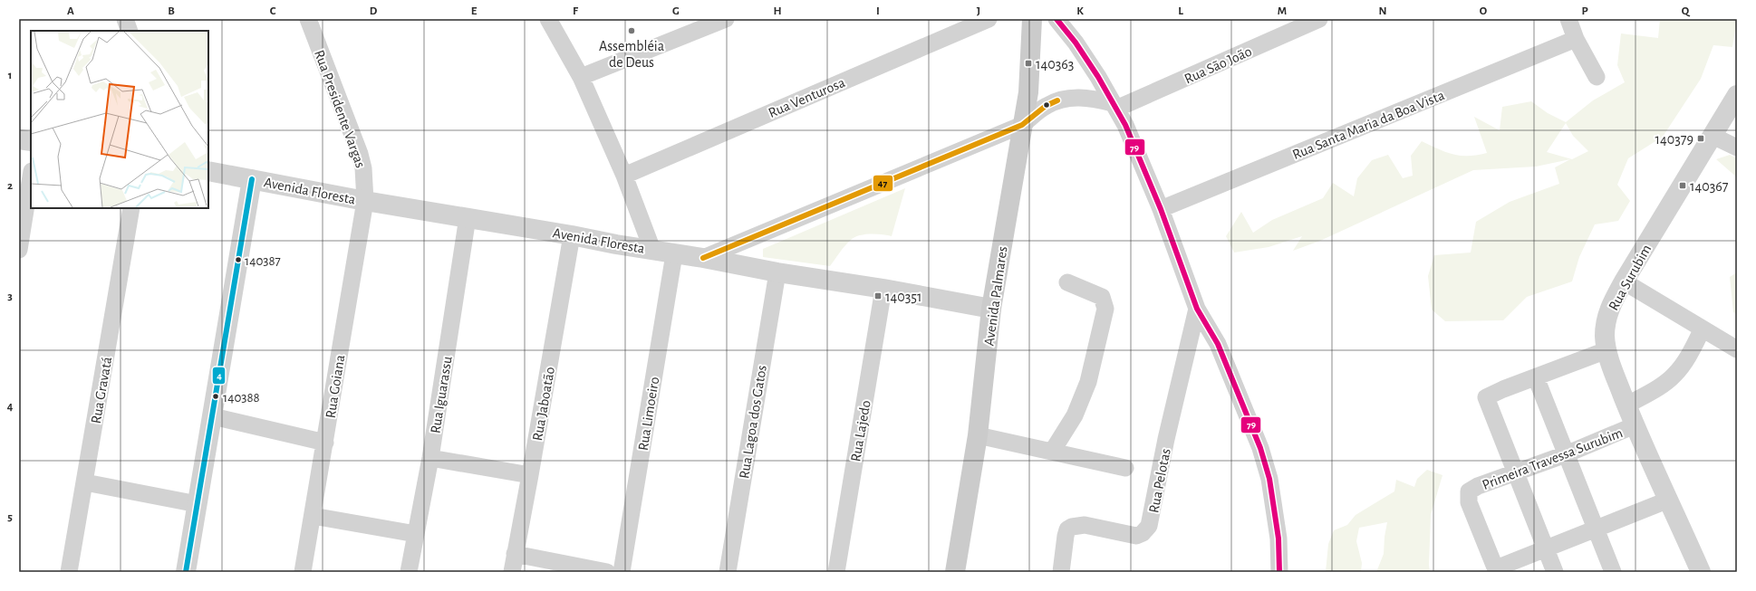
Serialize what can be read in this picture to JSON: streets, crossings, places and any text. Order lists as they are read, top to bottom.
{
  "streets": {
    "main road": ["Avenida Palmares"],
    "street": [
      "Rua São João",
      "Rua Venturosa",
      "Rua Presidente Vargas",
      "Rua Santa Maria da Boa Vista",
      "Avenida Floresta",
      "Rua Surubim",
      "Rua Goiana",
      "Rua Gravatá",
      "Rua Iguarassu",
      "Rua Jaboatão",
      "Rua Limoeiro",
      "Rua Lagoa dos Gatos",
      "Rua Lajedo",
      "Primeira Travessa Surubim",
      "Rua Pelotas"
    ]
  },
  "crossings": [
    ["Rua Presidente Vargas", "Avenida Floresta"],
    ["Rua Presidente Vargas", "Rua Goiana"],
    ["Avenida Floresta", "Avenida Palmares"],
    ["Avenida Floresta", "Rua Goiana"],
    ["Avenida Floresta", "Rua Iguarassu"],
    ["Avenida Floresta", "Rua Jaboatão"],
    ["Avenida Floresta", "Rua Limoeiro"],
    ["Avenida Floresta", "Rua Lagoa dos Gatos"],
    ["Avenida Floresta", "Rua Lajedo"],
    ["Rua Surubim", "Primeira Travessa Surubim"]
  ],
  "places": {
    "other": ["Assembléia de Deus", "140387", "140388"],
    "transit": [
      "140363",
      "140379",
      "140367",
      "140351"
    ]
  },
  "lines": ["transit line 79", "transit line 47", "transit line 4"],
  "grid": {
    "columns": [
      "A",
      "B",
      "C",
      "D",
      "E",
      "F",
      "G",
      "H",
      "I",
      "J",
      "K",
      "L",
      "M",
      "N",
      "O",
      "P",
      "Q"
    ],
    "rows": [
      "1",
      "2",
      "3",
      "4",
      "5"
    ]
  }
}
